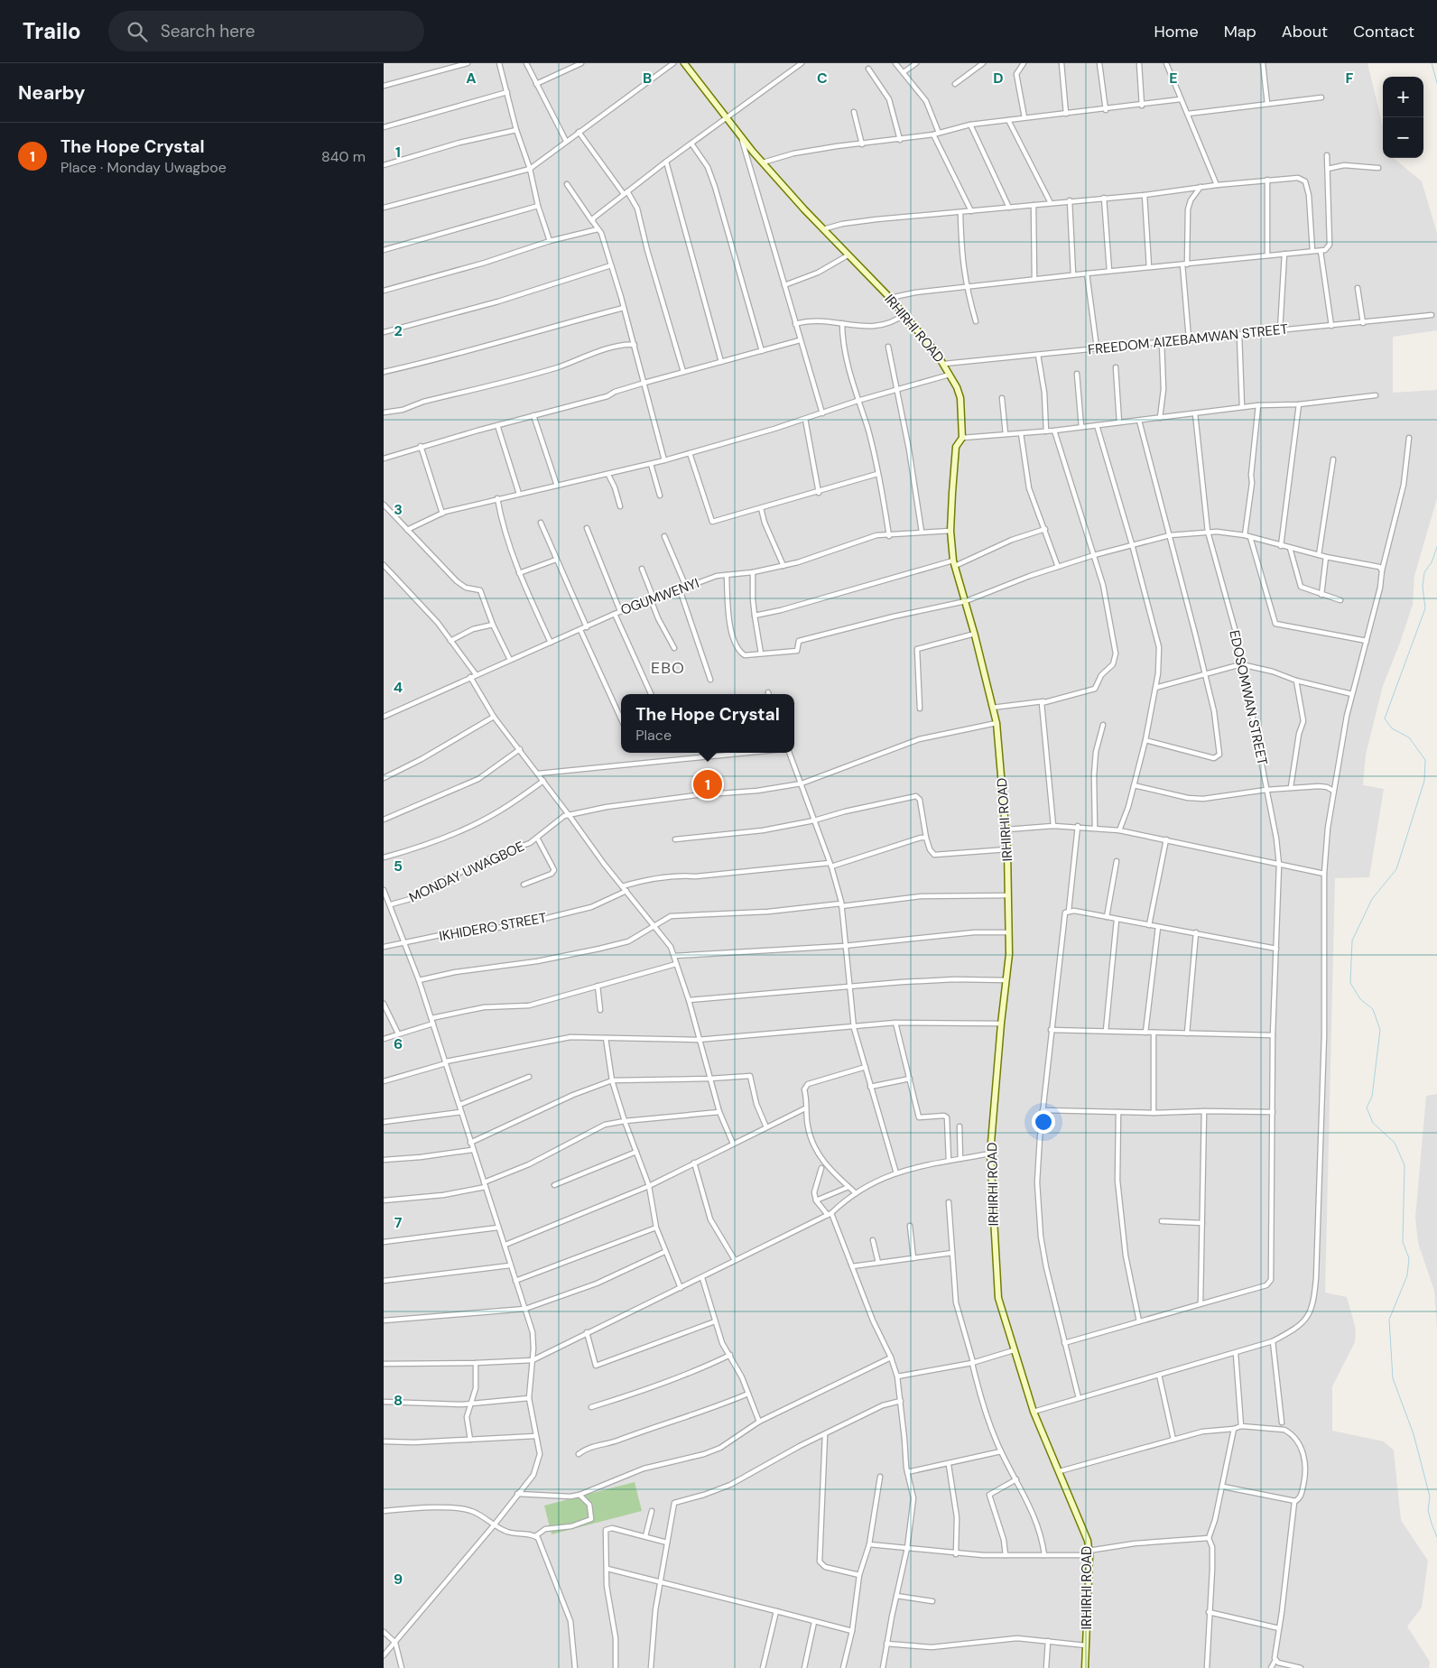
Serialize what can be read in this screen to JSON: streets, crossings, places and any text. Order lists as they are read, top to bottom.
{
  "streets": {
    "street": [
      "IRHIRHI ROAD",
      "FREEDOM AIZEBAMWAN STREET",
      "OGUMWENYI",
      "EDOSOMWAN STREET",
      "MONDAY UWAGBOE",
      "IKHIDERO STREET"
    ]
  },
  "crossings": [
    ["IRHIRHI ROAD", "FREEDOM AIZEBAMWAN STREET"],
    ["IRHIRHI ROAD", "OGUMWENYI"],
    ["IRHIRHI ROAD", "MONDAY UWAGBOE"]
  ],
  "districts": ["EBO"],
  "page": {
    "header": "Trailo",
    "search": "Search here",
    "nav": [
      "Home",
      "Map",
      "About",
      "Contact"
    ],
    "heading": "Nearby",
    "map_buttons": ["+", "−"],
    "list": [
      {
        "mark": "1",
        "name": "The Hope Crystal",
        "note": "Place · Monday Uwagboe",
        "value": "840 m"
      }
    ],
    "popup": ["The Hope Crystal", "Place"],
    "pins": "1"
  },
  "grid": {
    "columns": [
      "A",
      "B",
      "C",
      "D",
      "E",
      "F"
    ],
    "rows": [
      "1",
      "2",
      "3",
      "4",
      "5",
      "6",
      "7",
      "8",
      "9"
    ]
  }
}
